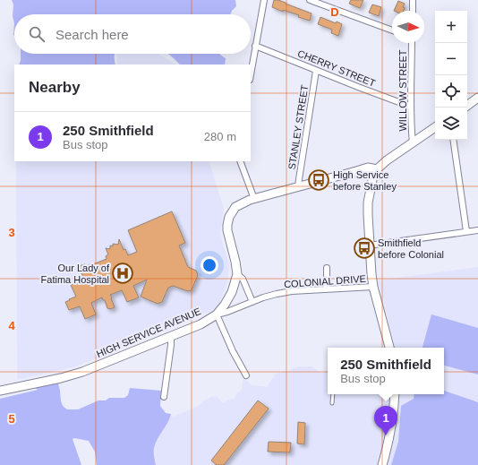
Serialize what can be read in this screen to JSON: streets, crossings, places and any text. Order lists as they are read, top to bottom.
{
  "streets": {
    "main road": ["HIGH SERVICE AVENUE"],
    "street": [
      "CHERRY STREET",
      "WILLOW STREET",
      "STANLEY STREET",
      "COLONIAL DRIVE"
    ]
  },
  "crossings": [
    ["CHERRY STREET", "WILLOW STREET"],
    ["CHERRY STREET", "STANLEY STREET"],
    ["STANLEY STREET", "HIGH SERVICE AVENUE"],
    ["COLONIAL DRIVE", "HIGH SERVICE AVENUE"]
  ],
  "places": {
    "bus stop": ["High Service before Stanley", "Smithfield before Colonial"],
    "hospital": ["Our Lady of Fatima Hospital"]
  },
  "north": "right",
  "page": {
    "map_buttons": ["+", "−"],
    "search": "Search here",
    "heading": "Nearby",
    "list": [
      {
        "mark": "1",
        "name": "250 Smithfield",
        "note": "Bus stop",
        "value": "280 m"
      }
    ],
    "popup": ["250 Smithfield", "Bus stop"],
    "pins": "1"
  },
  "grid": {
    "columns": ["D"],
    "rows": ["3", "4", "5"]
  }
}
